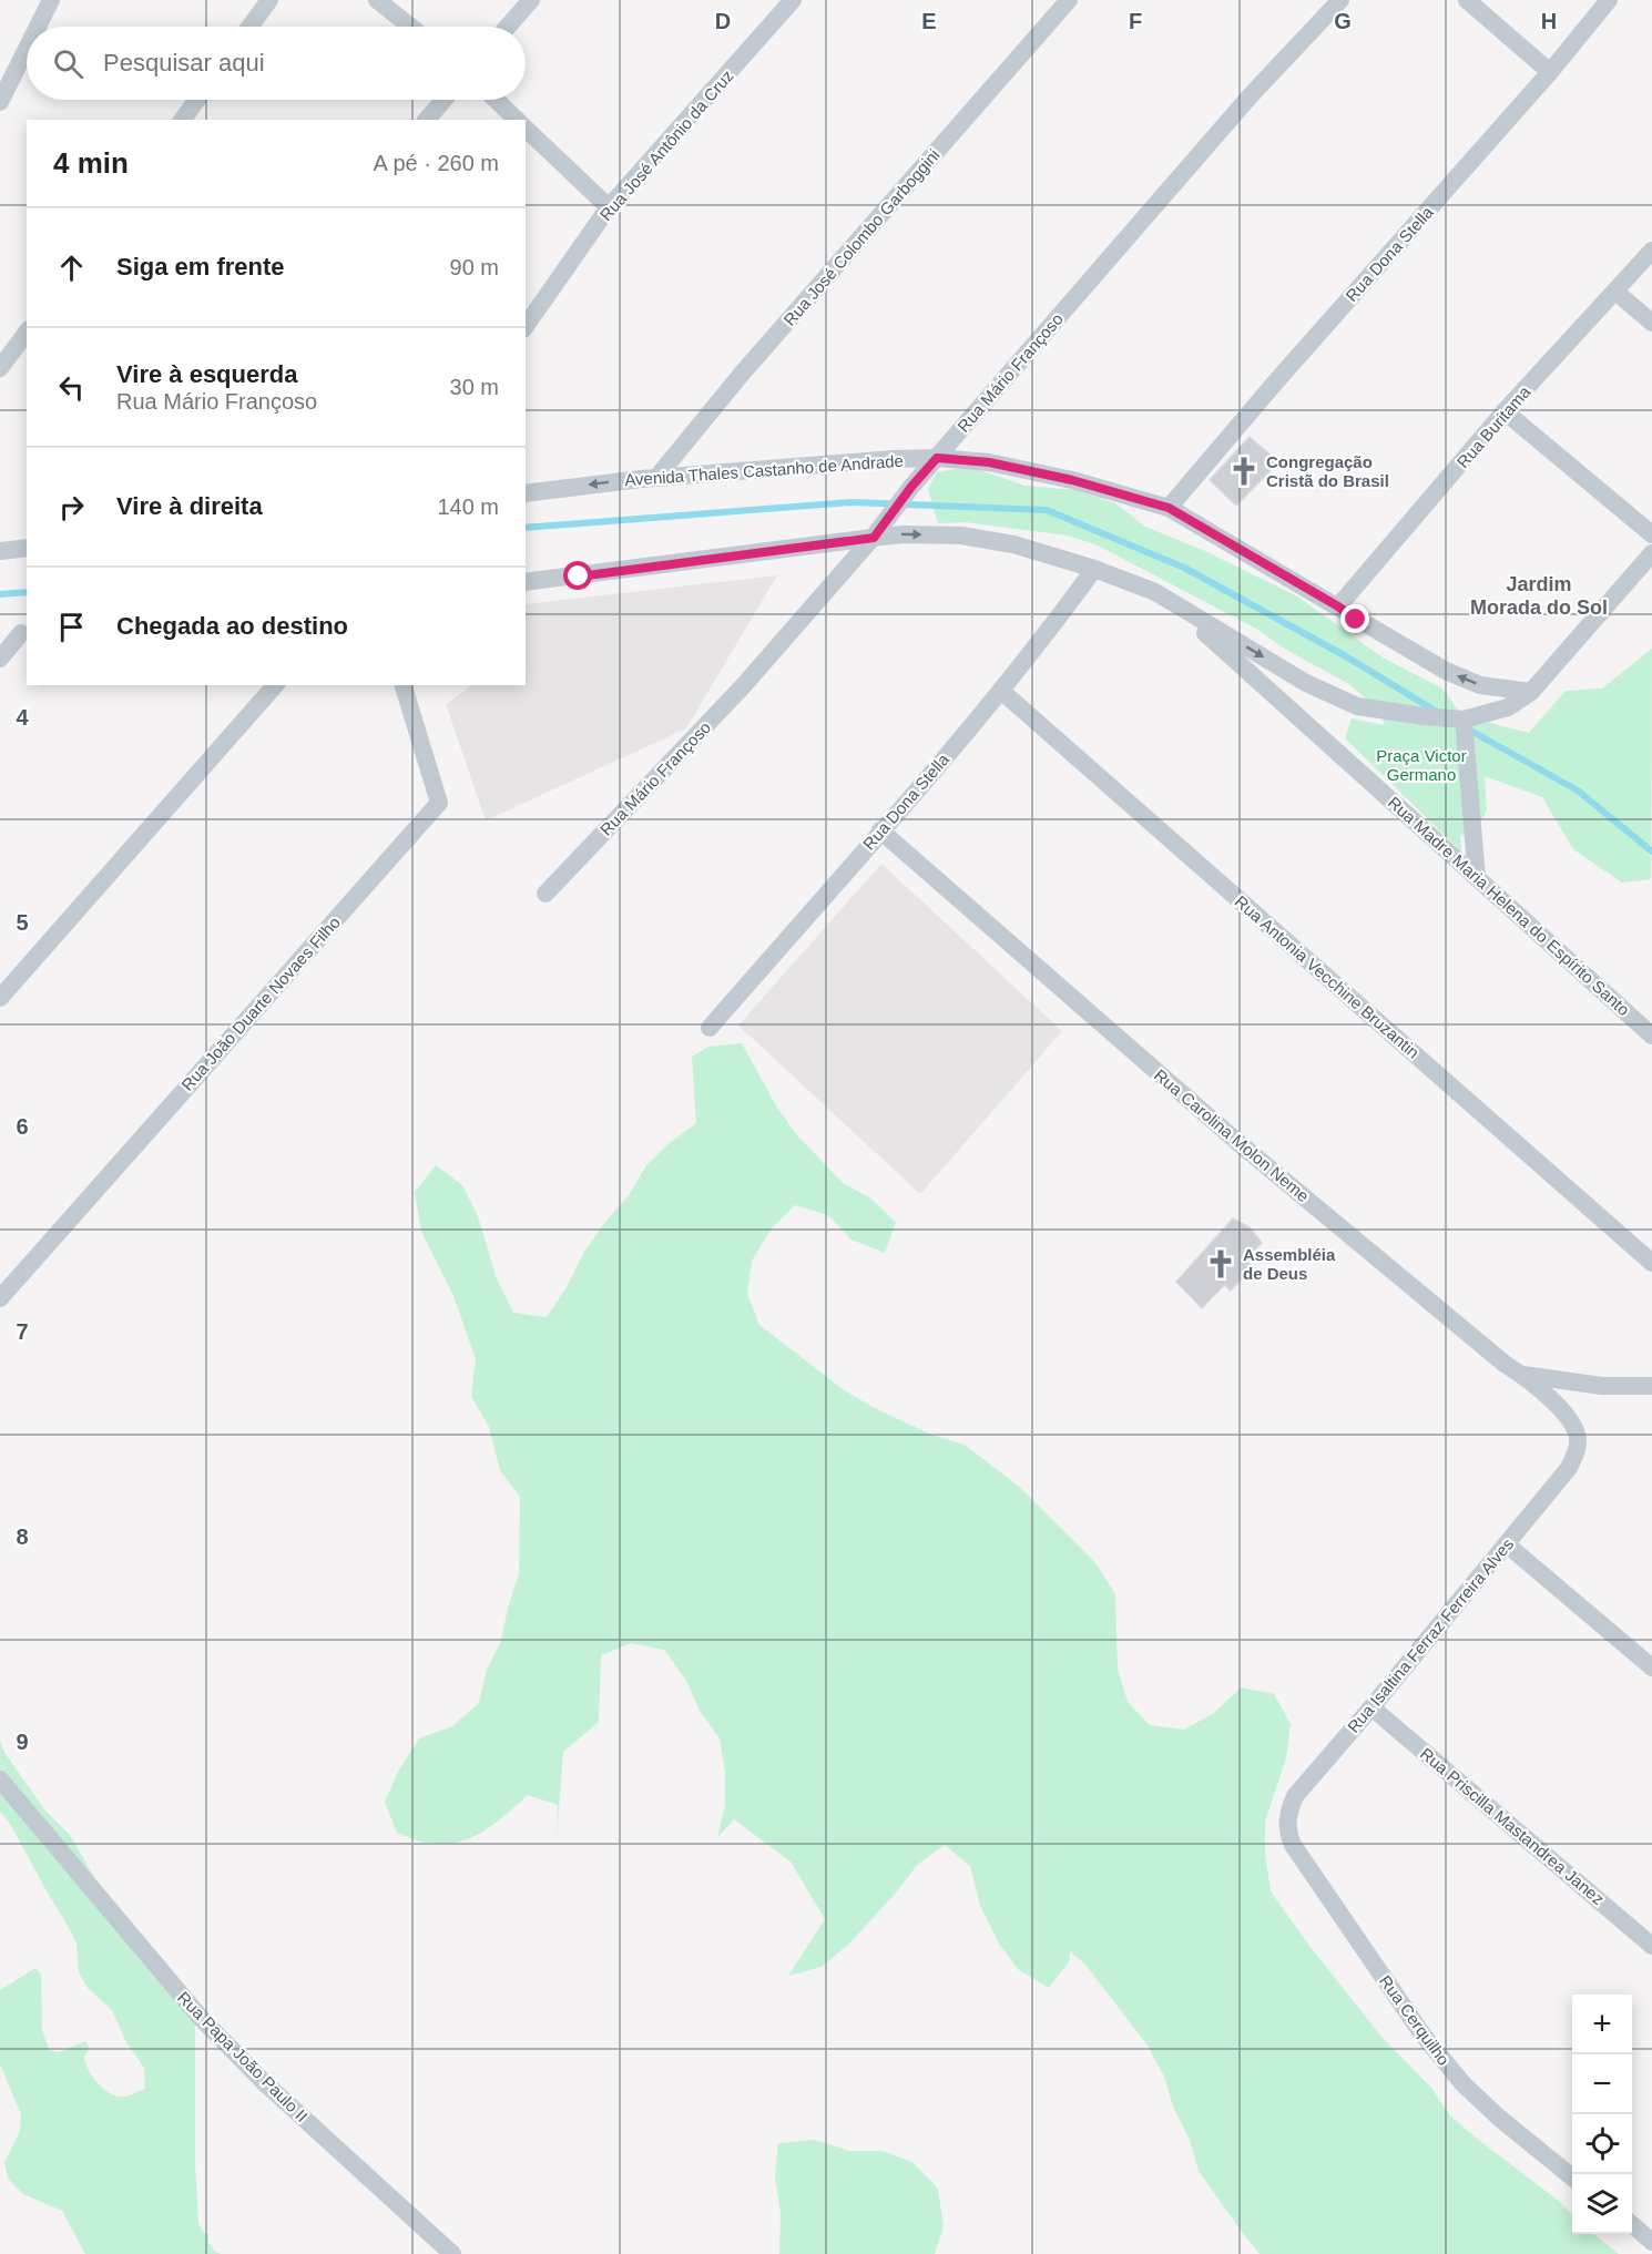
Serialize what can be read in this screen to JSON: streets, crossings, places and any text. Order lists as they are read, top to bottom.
{
  "streets": {
    "street": [
      "Rua José Antônio da Cruz",
      "Rua José Colombo Garboggini",
      "Rua Dona Stella",
      "Rua Mário Françoso",
      "Rua Buritama",
      "Avenida Thales Castanho de Andrade",
      "Rua Madre Maria Helena do Espírito Santo",
      "Rua Antonia Vecchine Bruzantin",
      "Rua João Duarte Novaes Filho",
      "Rua Carolina Molon Neme",
      "Rua Isaltina Ferraz Ferreira Alves",
      "Rua Priscilla Mastandrea Janez",
      "Rua Cerquilho",
      "Rua Papa João Paulo II"
    ]
  },
  "crossings": [
    ["Rua José Colombo Garboggini", "Avenida Thales Castanho de Andrade"],
    ["Rua Dona Stella", "Avenida Thales Castanho de Andrade"],
    ["Rua Dona Stella", "Rua Antonia Vecchine Bruzantin"],
    ["Rua Dona Stella", "Rua Carolina Molon Neme"],
    ["Rua Mário Françoso", "Avenida Thales Castanho de Andrade"],
    ["Rua Buritama", "Avenida Thales Castanho de Andrade"],
    ["Rua Carolina Molon Neme", "Rua Isaltina Ferraz Ferreira Alves"],
    ["Rua Isaltina Ferraz Ferreira Alves", "Rua Priscilla Mastandrea Janez"],
    ["Rua Isaltina Ferraz Ferreira Alves", "Rua Cerquilho"]
  ],
  "districts": ["Jardim Morada do Sol"],
  "parks": ["Praça Victor Germano"],
  "places": {
    "church": ["Congregação Cristã do Brasil", "Assembléia de Deus"]
  },
  "page": {
    "search": "Pesquisar aqui",
    "heading": ["4 min", "A pé · 260 m"],
    "list": [
      ["Siga em frente", "90 m"],
      ["Vire à esquerda", "Rua Mário Françoso", "30 m"],
      ["Vire à direita", "140 m"],
      "Chegada ao destino"
    ],
    "map_buttons": ["+", "−"]
  },
  "grid": {
    "columns": [
      "D",
      "E",
      "F",
      "G",
      "H"
    ],
    "rows": [
      "4",
      "5",
      "6",
      "7",
      "8",
      "9"
    ]
  }
}
